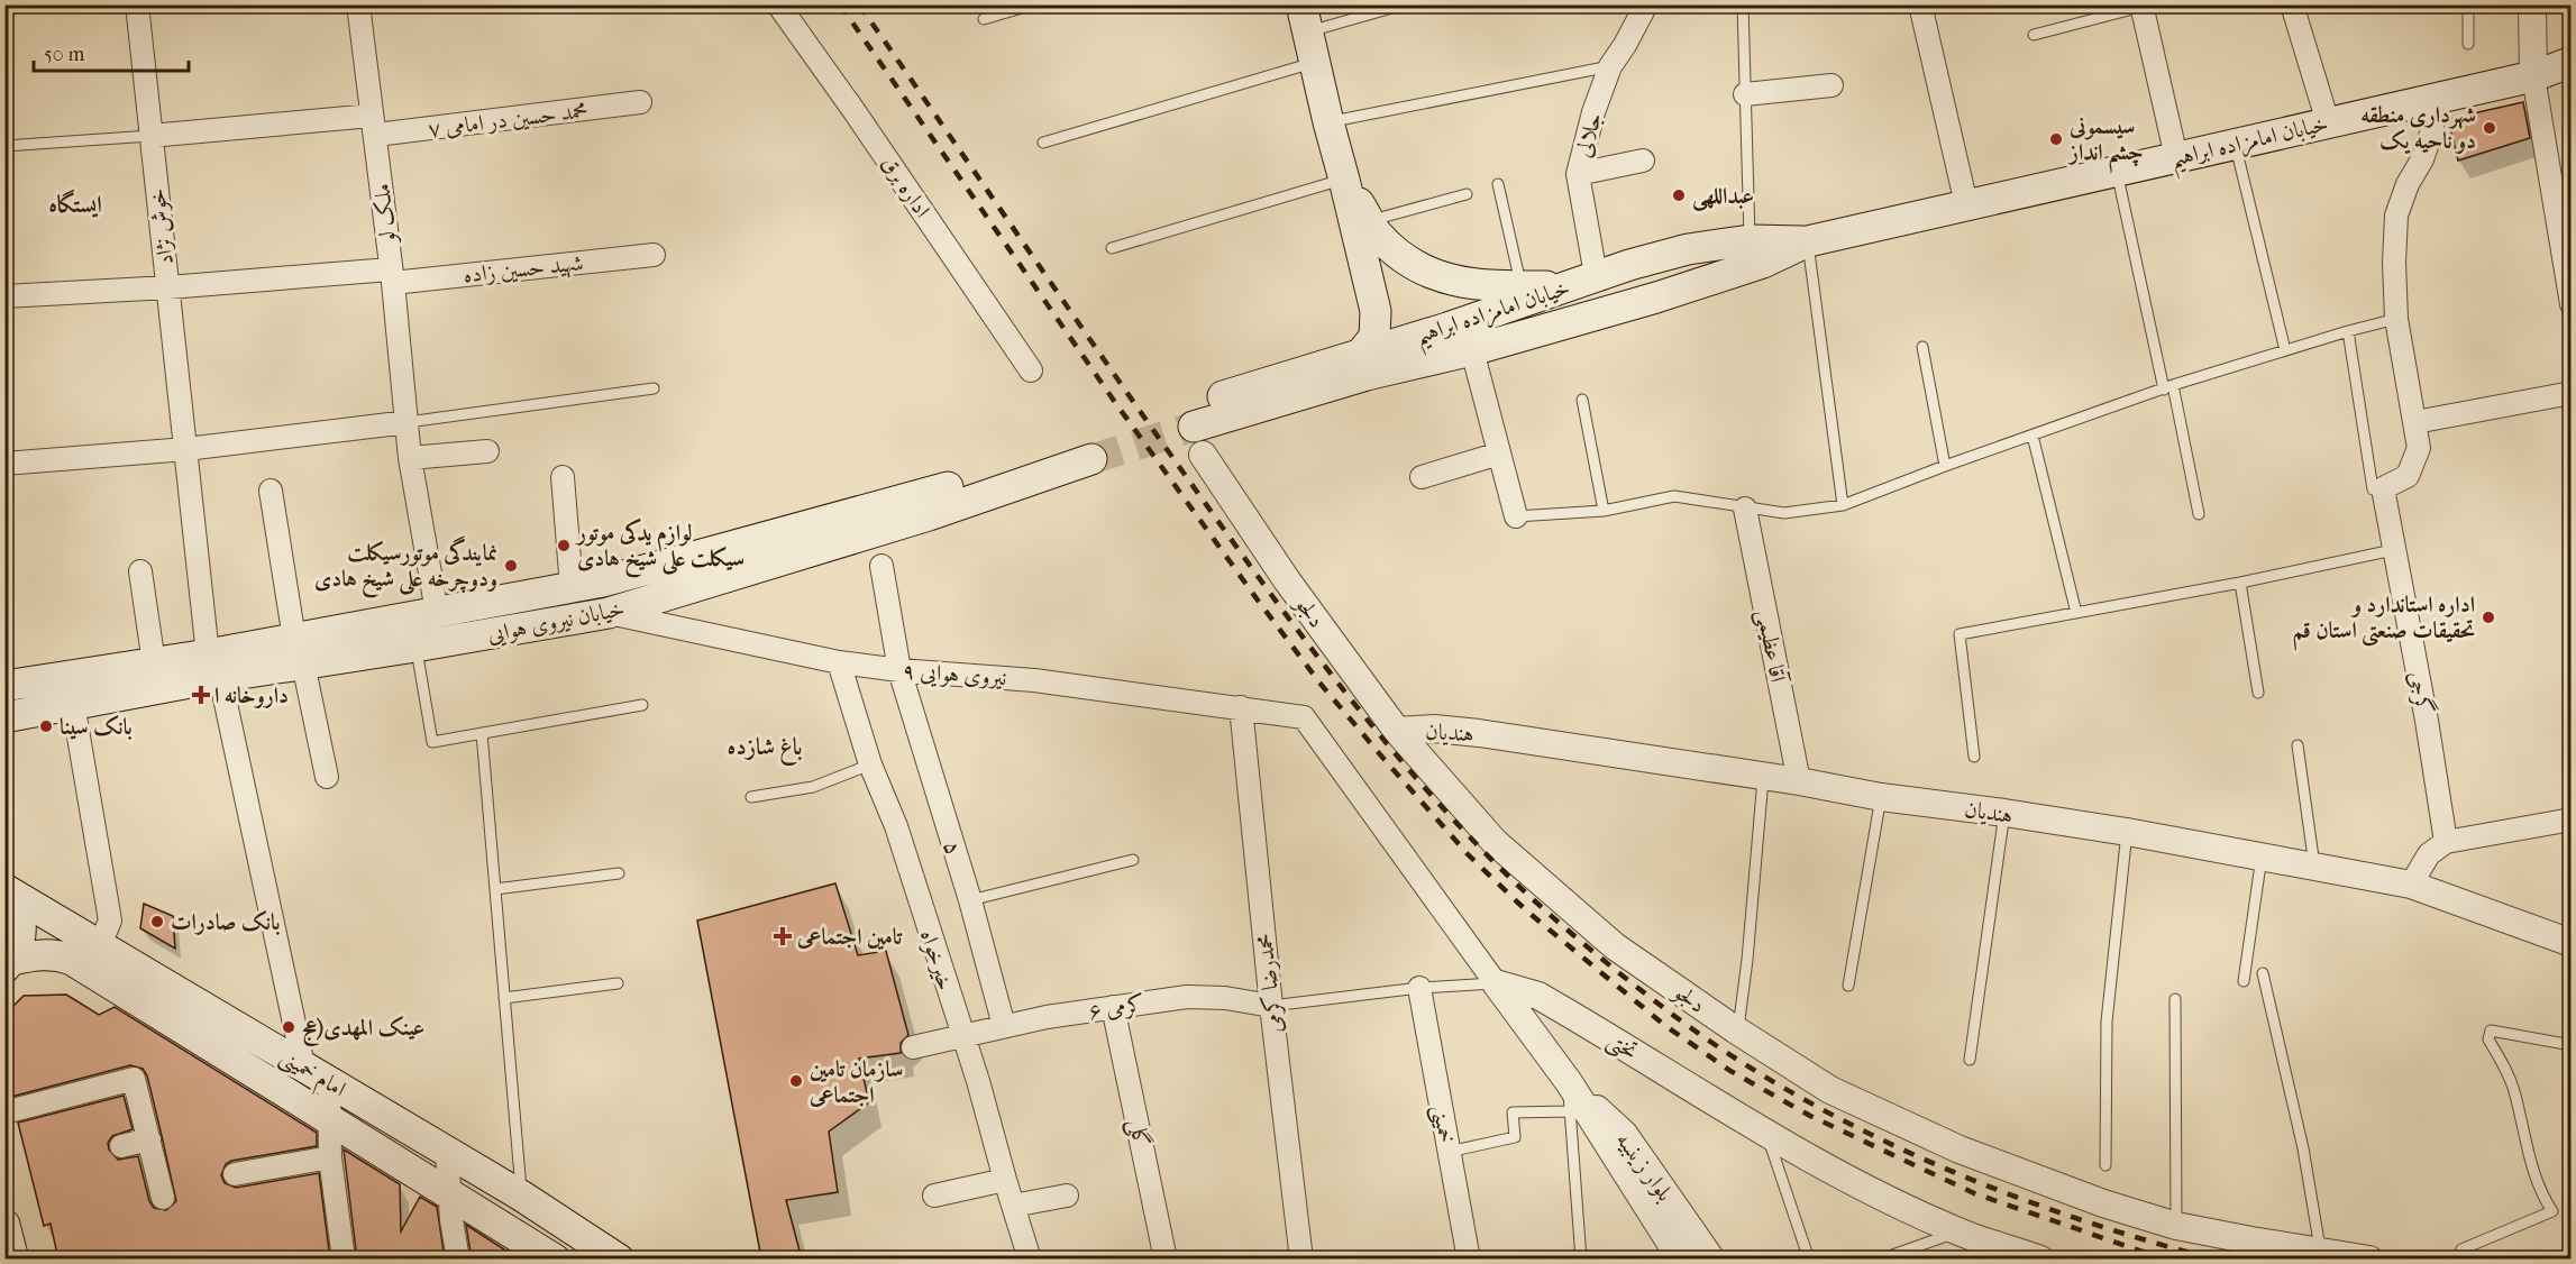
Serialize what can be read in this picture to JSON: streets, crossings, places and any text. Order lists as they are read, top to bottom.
{
  "streets": {
    "main road": ["خیابان امامزاده ابراهیم", "خیابان نیروی هوایی", "امام خمینی"],
    "street": [
      "۷ محمد حسین در امامی",
      "جلالی",
      "اداره برق",
      "ملک لو",
      "خوش نژاد",
      "شهید حسین زاده",
      "دلجو",
      "آقا عظیمی",
      "نیروی هوایی ۹",
      "گرجی",
      "هندیان",
      "۵",
      "خیرخواه",
      "محمدرضا کرمی",
      "کرمی ۶",
      "تختی",
      "خمینی",
      "گلی",
      "بلوار زینبیه"
    ]
  },
  "crossings": [
    ["۷ محمد حسین در امامی", "ملک لو"],
    ["۷ محمد حسین در امامی", "خوش نژاد"],
    ["جلالی", "خیابان امامزاده ابراهیم"],
    ["خیابان امامزاده ابراهیم", "دلجو"],
    ["ملک لو", "شهید حسین زاده"],
    ["ملک لو", "خیابان نیروی هوایی"],
    ["خوش نژاد", "شهید حسین زاده"],
    ["خوش نژاد", "خیابان نیروی هوایی"],
    ["خوش نژاد", "امام خمینی"],
    ["دلجو", "هندیان"],
    ["خیابان نیروی هوایی", "نیروی هوایی ۹"],
    ["آقا عظیمی", "هندیان"],
    ["نیروی هوایی ۹", "۵"],
    ["نیروی هوایی ۹", "خیرخواه"],
    ["نیروی هوایی ۹", "محمدرضا کرمی"],
    ["نیروی هوایی ۹", "تختی"],
    ["نیروی هوایی ۹", "بلوار زینبیه"],
    ["۵", "کرمی ۶"],
    ["خیرخواه", "کرمی ۶"],
    ["محمدرضا کرمی", "کرمی ۶"],
    ["کرمی ۶", "گلی"],
    ["تختی", "بلوار زینبیه"]
  ],
  "districts": ["ایستگاه", "باغ شازده"],
  "places": {
    "other": [
      "شهرداری منطقه دو ناحیه یک",
      "سیسمونی چشم انداز",
      "عبداللهی",
      "لوازم یدکی موتور سیکلت علی شیخ هادی",
      "نمایندگی موتورسیکلت ودوچرخه علی شیخ هادی",
      "اداره استاندارد و تحقیقات صنعتی استان قم",
      "بانک سینا",
      "بانک صادرات",
      "عینک المهدی(عج",
      "سازمان تامین اجتماعی"
    ],
    "health": ["داروخانه ا", "تامین اجتماعی"]
  },
  "scale_bar": "50 m"
}
